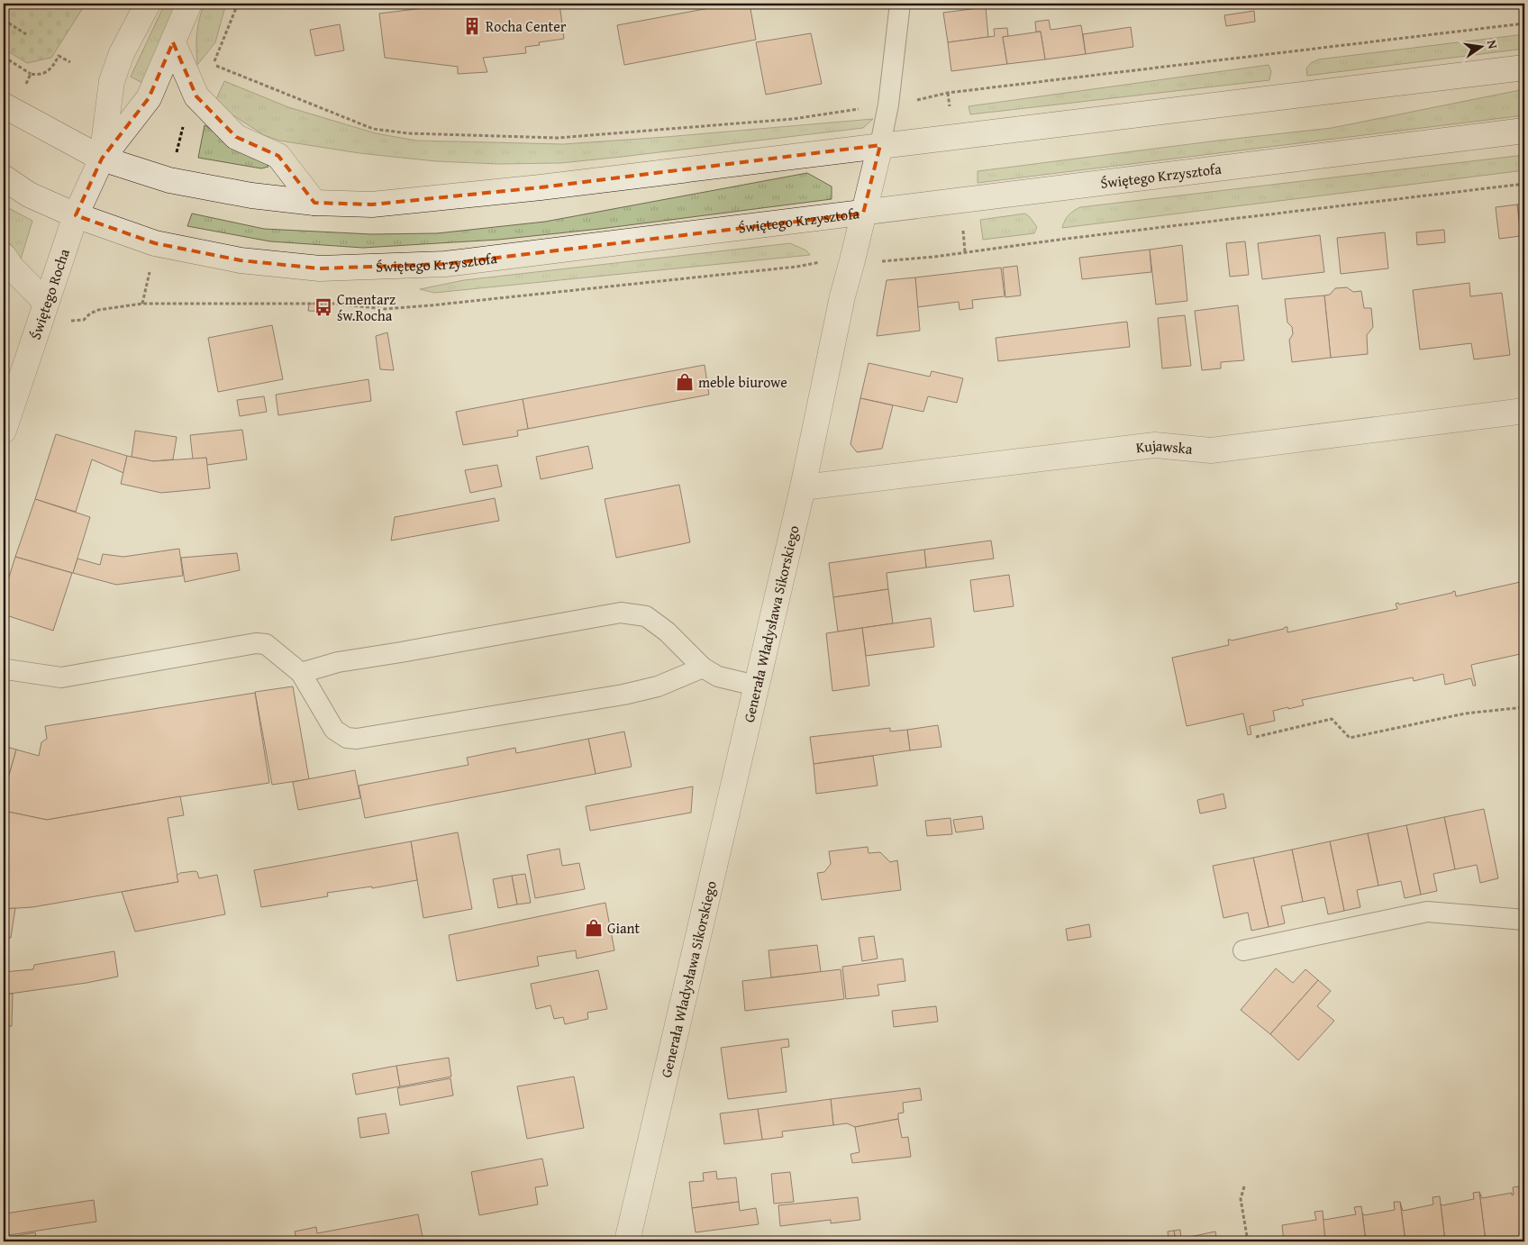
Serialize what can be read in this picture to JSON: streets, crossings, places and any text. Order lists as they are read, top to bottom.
{
  "streets": {
    "main road": [
      "Świętego Krzysztofa",
      "Świętego Rocha",
      "Kujawska",
      "Generała Władysława Sikorskiego"
    ]
  },
  "crossings": [
    ["Świętego Krzysztofa", "Świętego Rocha"],
    ["Świętego Krzysztofa", "Generała Władysława Sikorskiego"],
    ["Kujawska", "Generała Władysława Sikorskiego"]
  ],
  "places": {
    "building": ["Rocha Center"],
    "bus stop": ["Cmentarz św.Rocha"],
    "shop": ["meble biurowe", "Giant"]
  },
  "north": "right"
}
